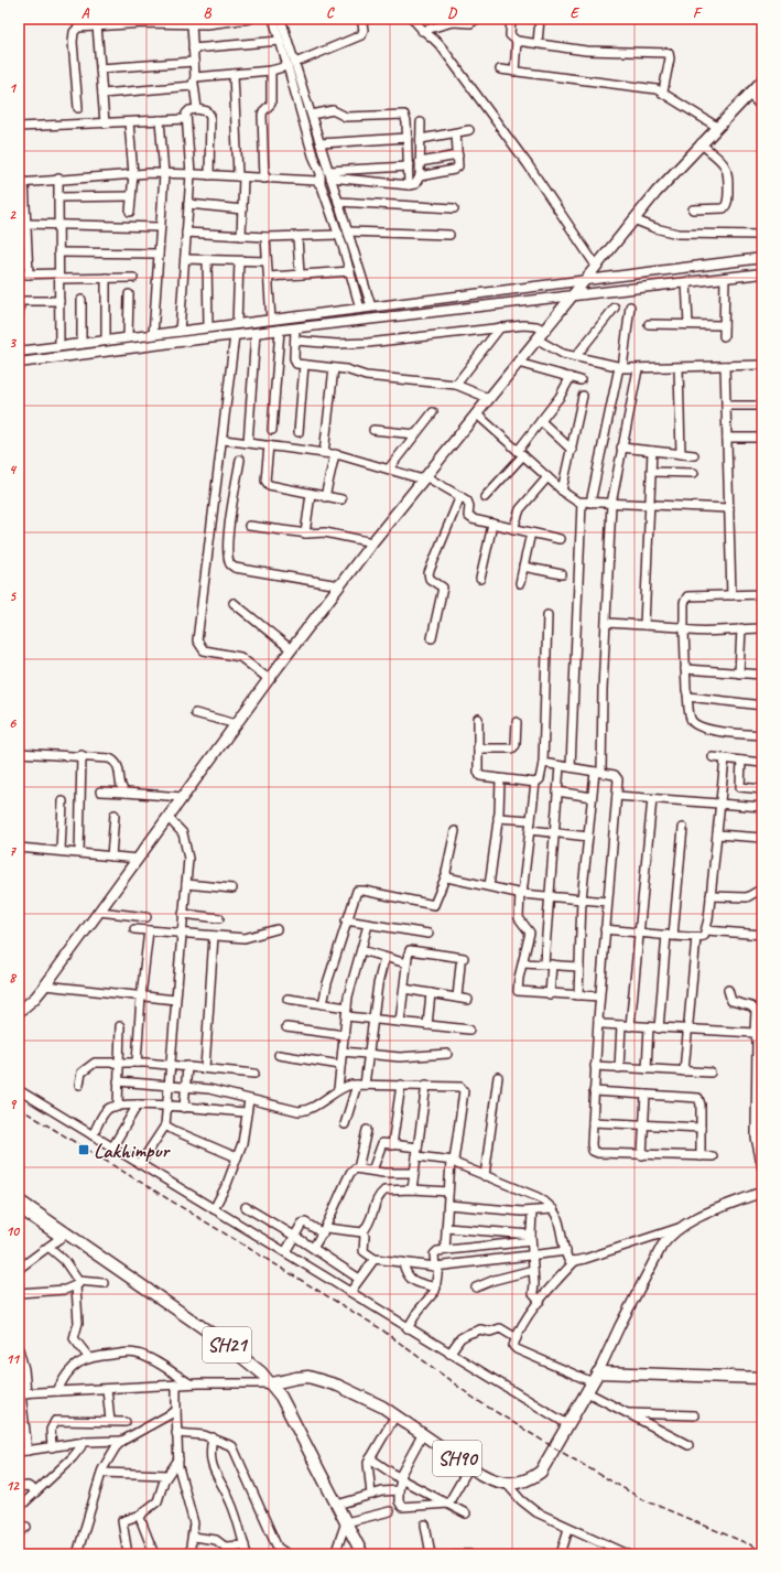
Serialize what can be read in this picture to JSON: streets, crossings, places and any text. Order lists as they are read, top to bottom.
{
  "streets": {
    "main road": ["SH21", "SH90"]
  },
  "crossings": [
    ["SH21", "SH90"]
  ],
  "places": {
    "transit": ["Lakhimpur"]
  },
  "grid": {
    "columns": [
      "A",
      "B",
      "C",
      "D",
      "E",
      "F"
    ],
    "rows": [
      "1",
      "2",
      "3",
      "4",
      "5",
      "6",
      "7",
      "8",
      "9",
      "10",
      "11",
      "12"
    ]
  }
}
